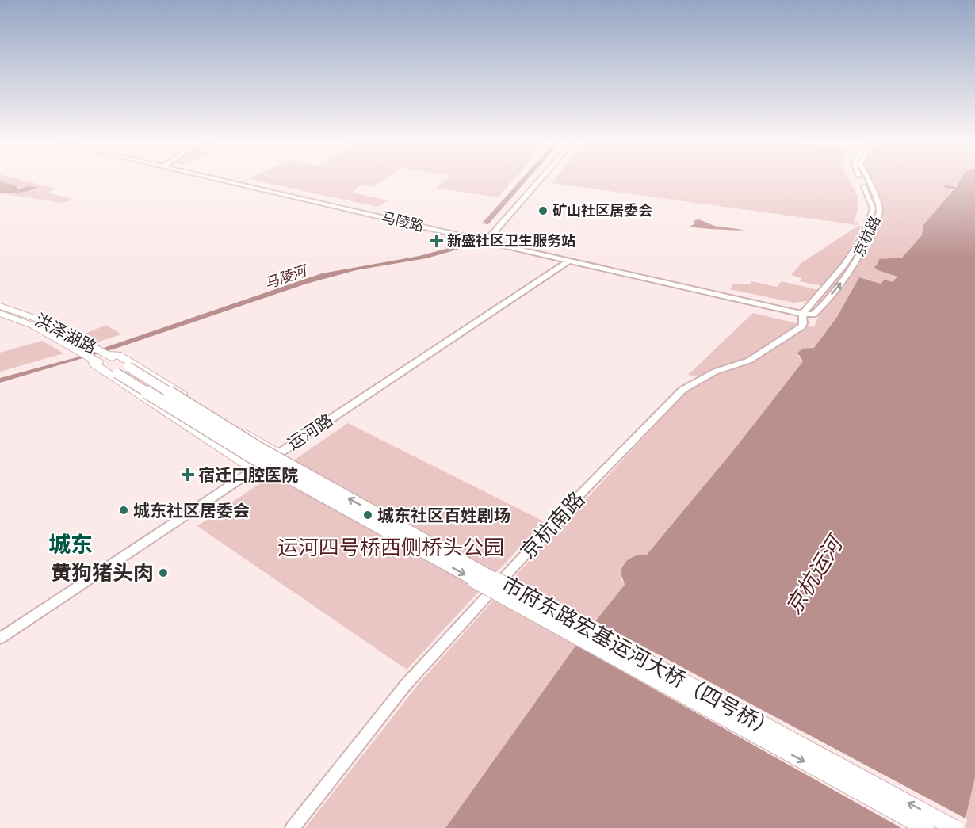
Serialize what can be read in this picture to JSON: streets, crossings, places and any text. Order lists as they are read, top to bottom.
{
  "streets": {
    "main road": ["洪泽湖路", "市府东路宏基运河大桥（四号桥）"],
    "street": [
      "马陵路",
      "京杭路",
      "运河路",
      "京杭南路"
    ]
  },
  "crossings": [
    ["马陵路", "京杭路"],
    ["马陵路", "运河路"],
    ["马陵路", "京杭南路"],
    ["京杭路", "京杭南路"],
    ["洪泽湖路", "市府东路宏基运河大桥（四号桥）"]
  ],
  "districts": ["城东"],
  "water": ["马陵河", "京杭运河"],
  "parks": ["运河四号桥西侧桥头公园"],
  "places": {
    "other": [
      "矿山社区居委会",
      "城东社区居委会",
      "城东社区百姓剧场",
      "黄狗猪头肉"
    ],
    "health": ["新盛社区卫生服务站", "宿迁口腔医院"]
  }
}
